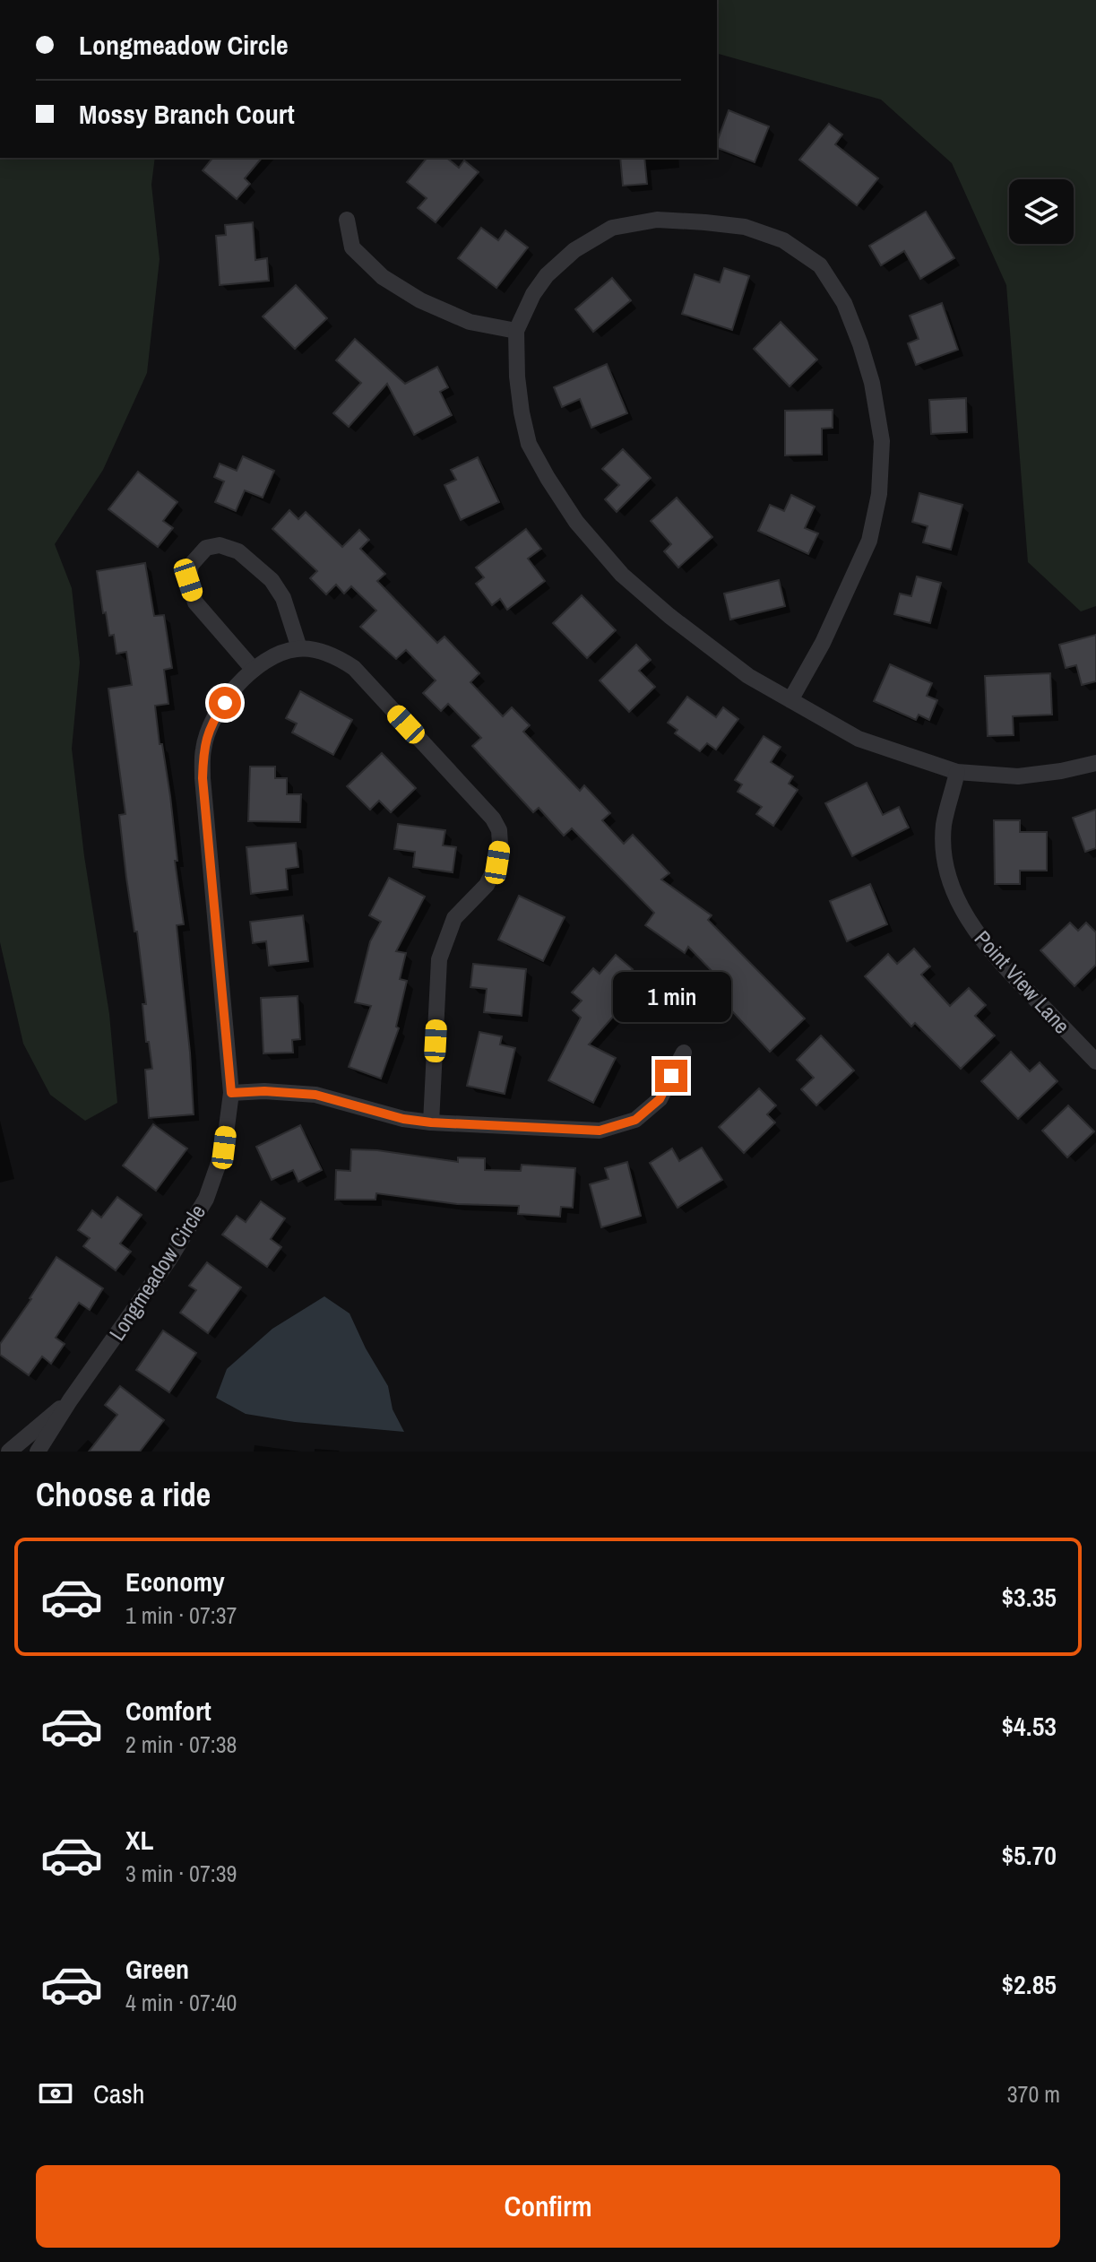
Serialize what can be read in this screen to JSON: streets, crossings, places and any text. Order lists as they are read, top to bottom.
{
  "streets": {
    "street": ["Point View Lane", "Longmeadow Circle"]
  },
  "page": {
    "banner": ["Longmeadow Circle", "Mossy Branch Court"],
    "bubble": "1 min",
    "heading": "Choose a ride",
    "list": [
      {
        "name": "Economy",
        "note": "1 min · 07:37",
        "value": "$3.35"
      },
      {
        "name": "Comfort",
        "note": "2 min · 07:38",
        "value": "$4.53"
      },
      {
        "name": "XL",
        "note": "3 min · 07:39",
        "value": "$5.70"
      },
      {
        "name": "Green",
        "note": "4 min · 07:40",
        "value": "$2.85"
      }
    ],
    "pay": ["Cash", "370 m"],
    "buttons": "Confirm"
  }
}
